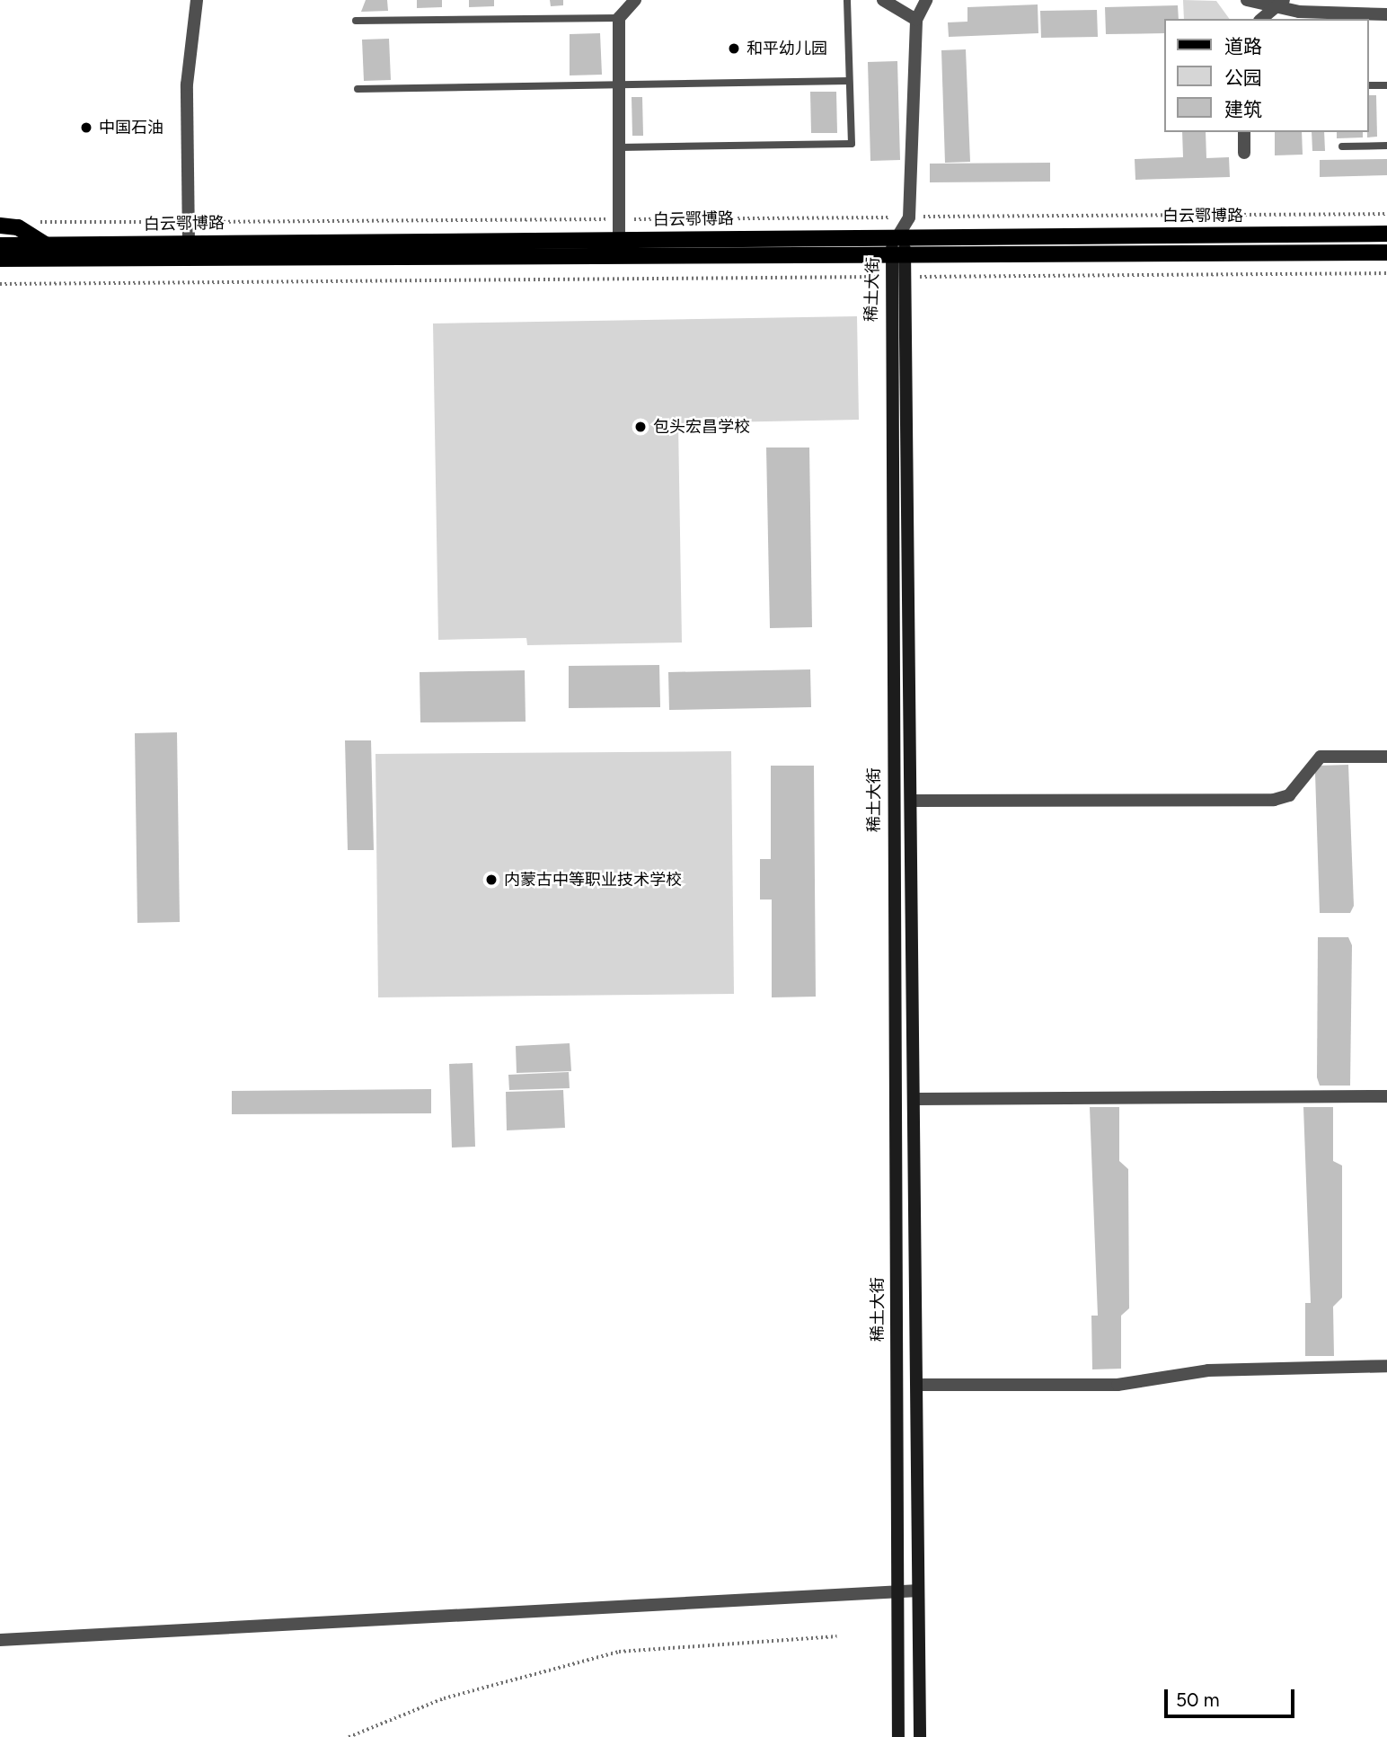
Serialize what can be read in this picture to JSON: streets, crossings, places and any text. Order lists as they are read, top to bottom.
{
  "streets": {
    "main road": ["白云鄂博路", "稀土大街"]
  },
  "crossings": [
    ["白云鄂博路", "稀土大街"]
  ],
  "places": [
    "和平幼儿园",
    "中国石油",
    "包头宏昌学校",
    "内蒙古中等职业技术学校"
  ],
  "legend": ["道路", "公园", "建筑"],
  "scale_bar": "50 m"
}
